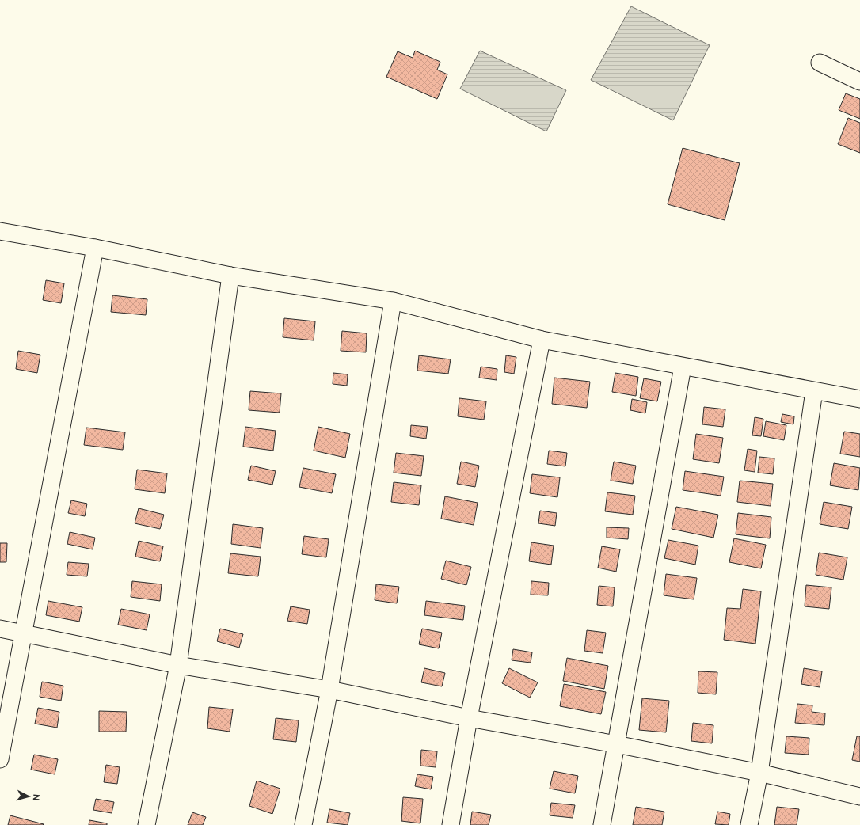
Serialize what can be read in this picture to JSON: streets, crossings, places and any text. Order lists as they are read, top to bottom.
{
  "north": "right"
}
